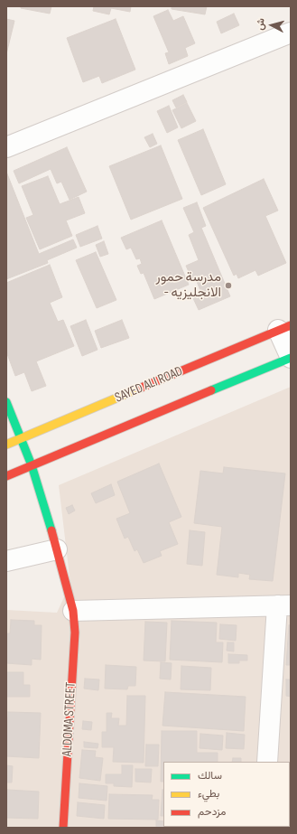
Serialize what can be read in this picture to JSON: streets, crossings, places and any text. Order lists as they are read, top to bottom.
{
  "streets": {
    "main road": ["SAYED ALI ROAD", "ALDOMA STREET"]
  },
  "crossings": [
    ["SAYED ALI ROAD", "ALDOMA STREET"]
  ],
  "places": ["مدرسة حمور - الانجليزيه"],
  "legend": ["سالك", "بطيء", "مزدحم"],
  "north": "left"
}
